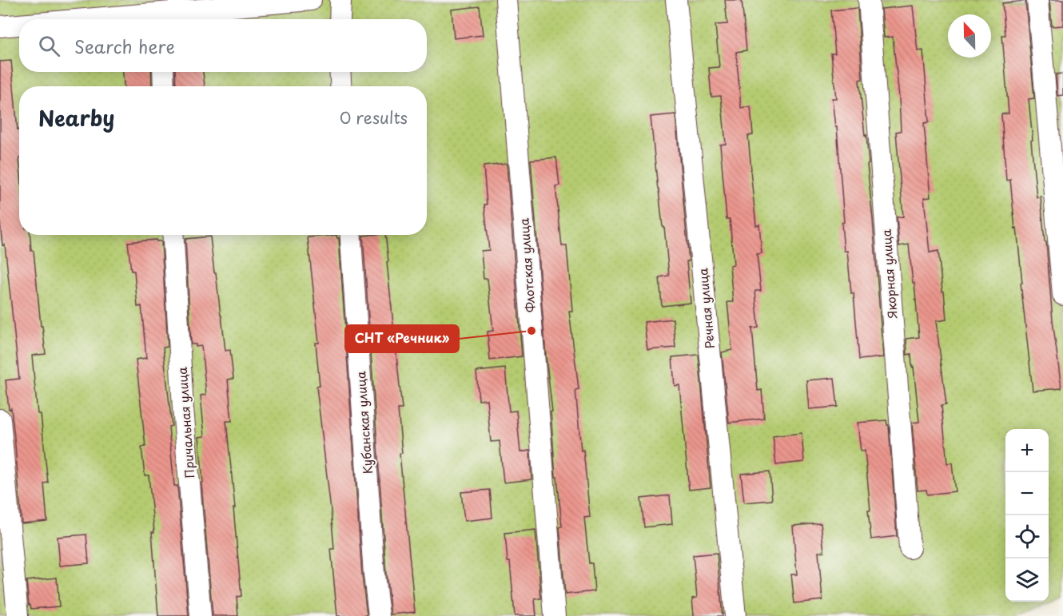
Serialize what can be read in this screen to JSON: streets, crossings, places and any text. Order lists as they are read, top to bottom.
{
  "streets": {
    "street": [
      "Флотская улица",
      "Якорная улица",
      "Речная улица",
      "Причальная улица",
      "Кубанская улица"
    ]
  },
  "places": ["СНТ «Речник»"],
  "north": "top",
  "page": {
    "search": "Search here",
    "heading": ["Nearby", "0 results"],
    "map_buttons": ["+", "−"]
  }
}
